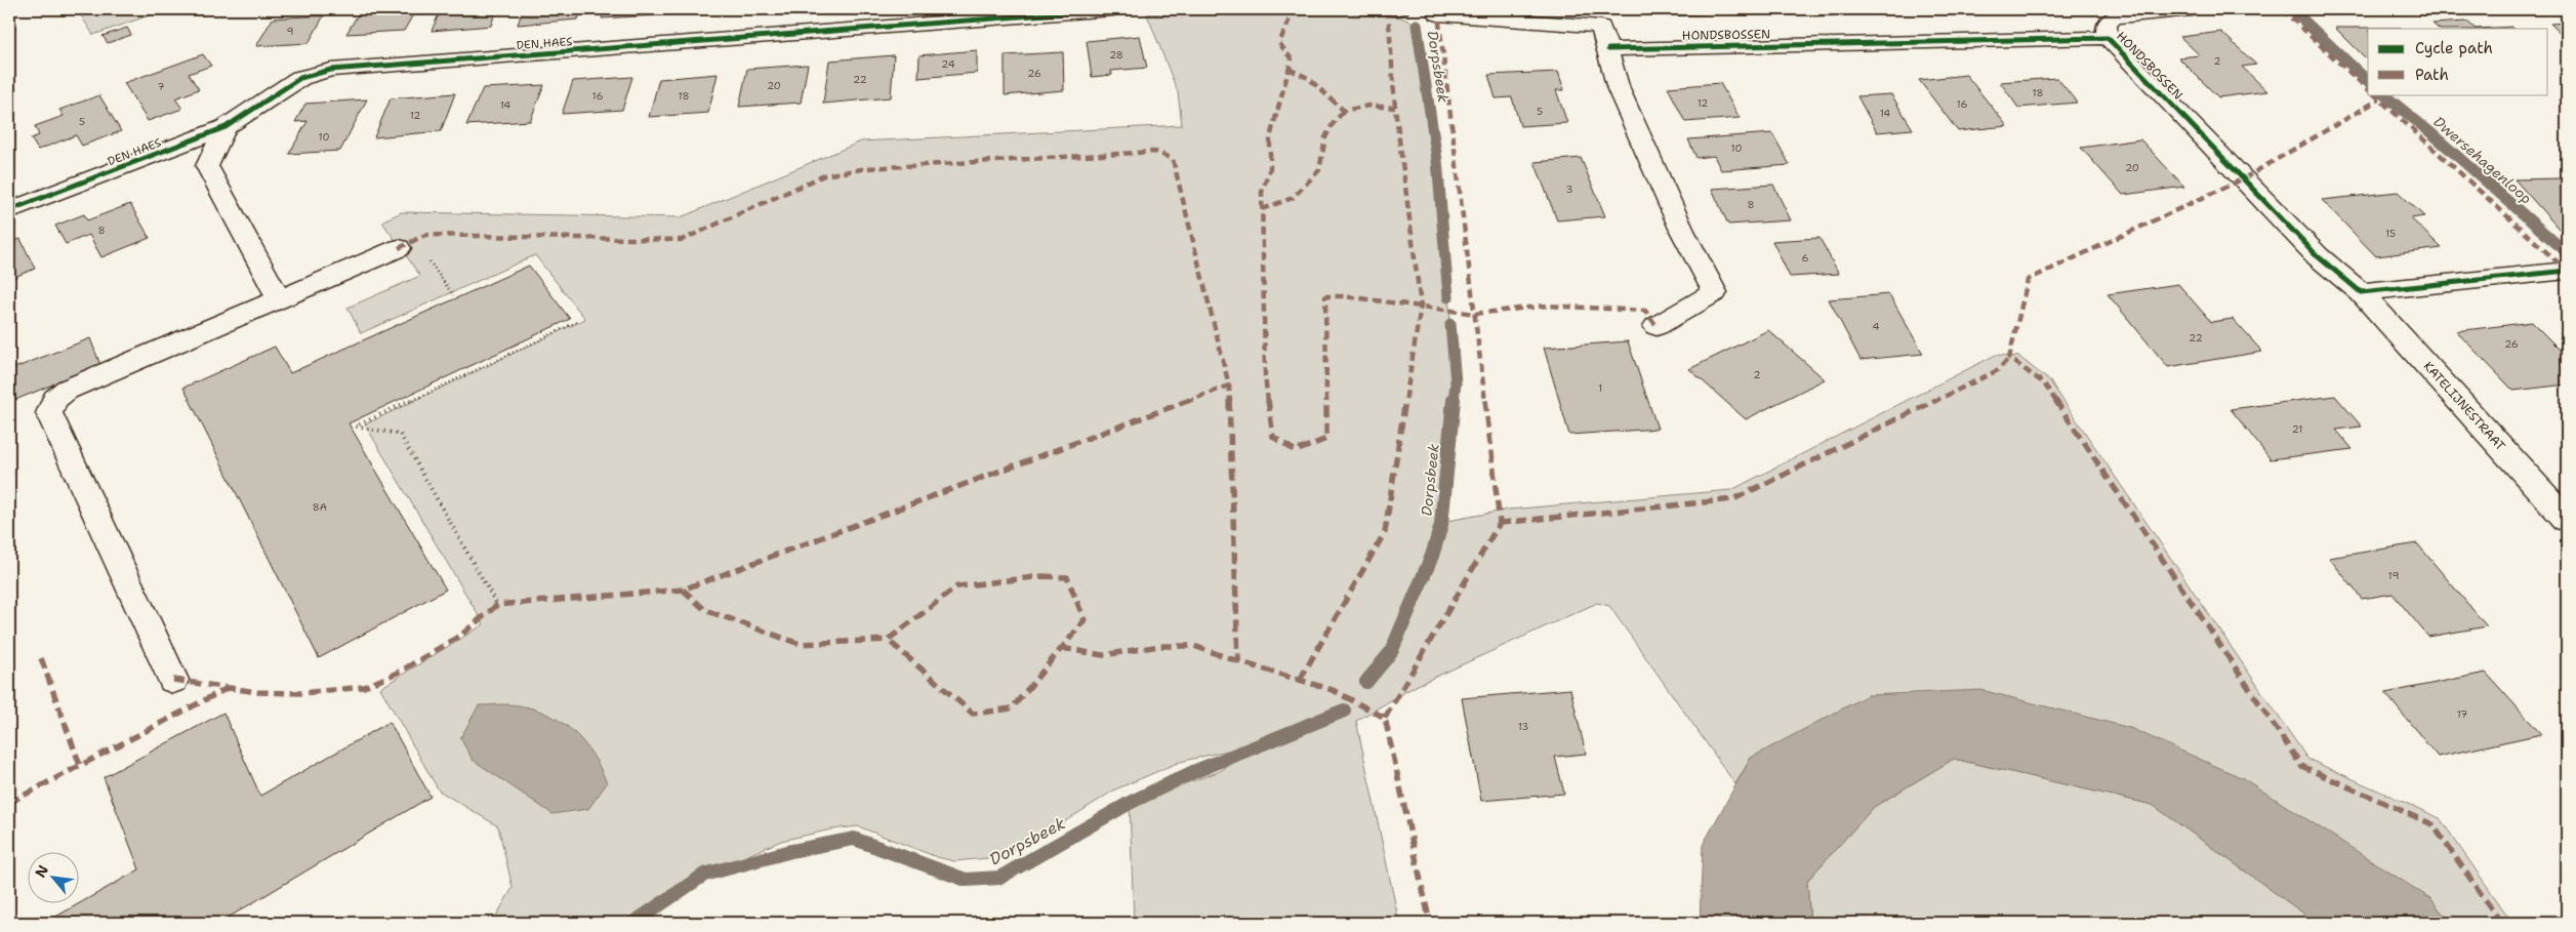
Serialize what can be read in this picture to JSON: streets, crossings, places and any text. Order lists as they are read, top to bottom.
{
  "streets": {
    "street": ["HONDSBOSSEN", "DEN HAES", "KATELIJNESTRAAT"]
  },
  "crossings": [
    ["HONDSBOSSEN", "KATELIJNESTRAAT"]
  ],
  "water": ["Dorpsbeek", "Dwersehagenloop"],
  "house_numbers": [
    "9",
    "28",
    "2",
    "24",
    "26",
    "22",
    "20",
    "7",
    "18",
    "16",
    "18",
    "12",
    "16",
    "14",
    "5",
    "14",
    "12",
    "5",
    "10",
    "10",
    "20",
    "3",
    "8",
    "8",
    "15",
    "6",
    "4",
    "22",
    "26",
    "2",
    "1",
    "21",
    "8A",
    "19",
    "17",
    "13"
  ],
  "legend": ["Cycle path", "Path"],
  "north": "top left"
}
